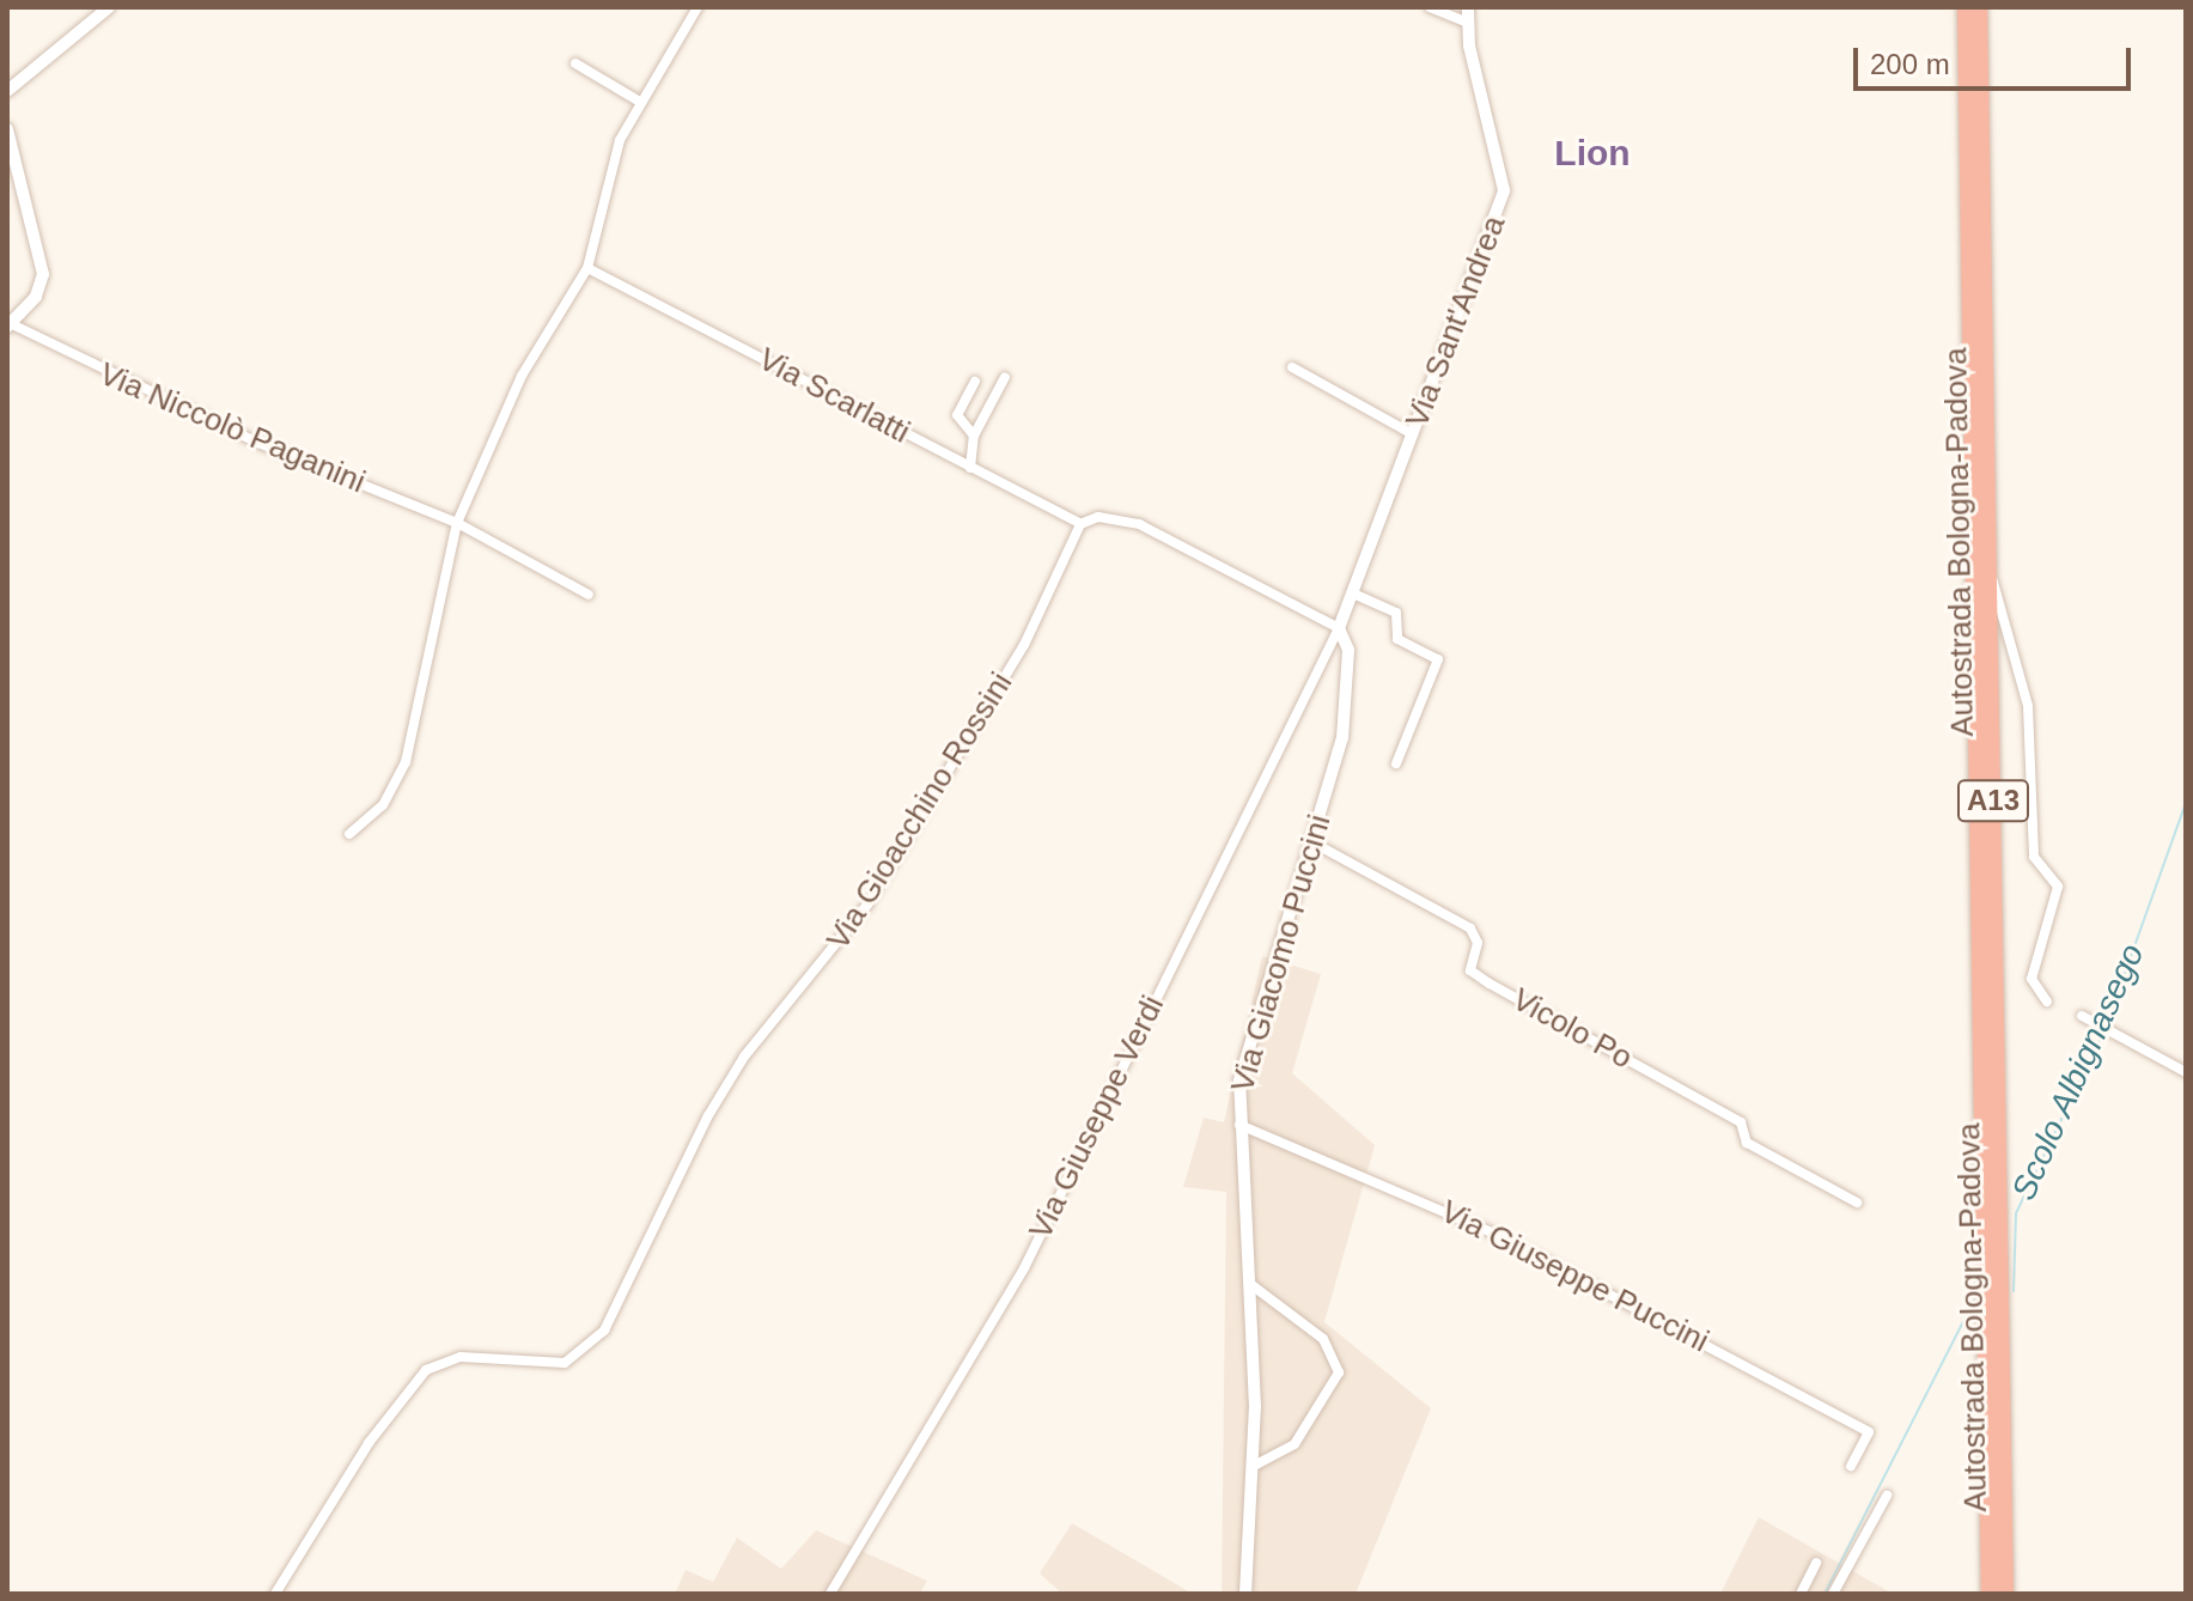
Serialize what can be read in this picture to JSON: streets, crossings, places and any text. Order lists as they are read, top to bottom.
{
  "streets": {
    "highway": ["Autostrada Bologna-Padova", "A13"],
    "street": [
      "Via Sant'Andrea",
      "Via Scarlatti",
      "Via Niccolò Paganini",
      "Via Gioacchino Rossini",
      "Via Giacomo Puccini",
      "Vicolo Po",
      "Via Giuseppe Verdi",
      "Via Giuseppe Puccini"
    ]
  },
  "crossings": [
    ["Via Sant'Andrea", "Via Giacomo Puccini"],
    ["Via Sant'Andrea", "Via Giuseppe Verdi"],
    ["Via Scarlatti", "Via Gioacchino Rossini"],
    ["Via Giacomo Puccini", "Vicolo Po"],
    ["Via Giacomo Puccini", "Via Giuseppe Verdi"],
    ["Via Giacomo Puccini", "Via Giuseppe Puccini"]
  ],
  "districts": ["Lion"],
  "water": ["Scolo Albignasego"],
  "scale_bar": "200 m"
}
